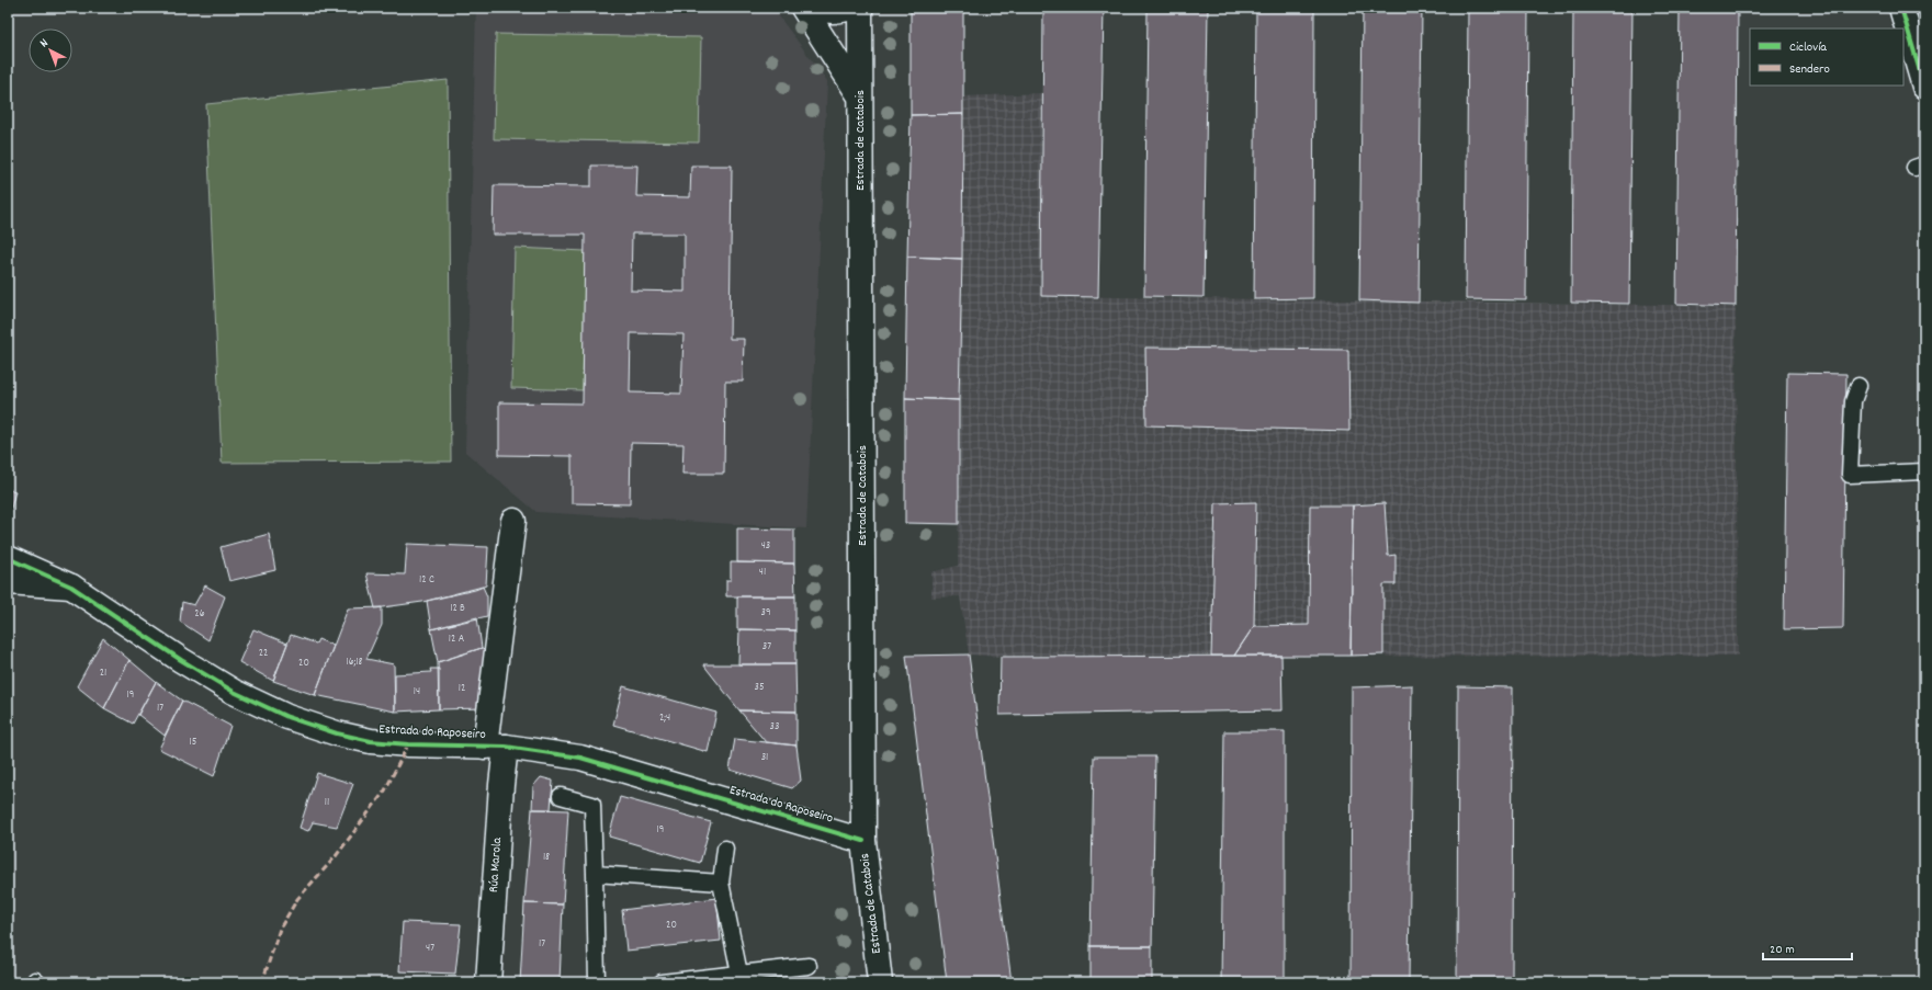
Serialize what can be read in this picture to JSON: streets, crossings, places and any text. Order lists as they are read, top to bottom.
{
  "streets": {
    "main road": ["Estrada de Catabois", "Estrada do Raposeiro", "Rúa Marola"]
  },
  "crossings": [
    ["Estrada de Catabois", "Estrada do Raposeiro"],
    ["Estrada do Raposeiro", "Rúa Marola"]
  ],
  "house_numbers": [
    "43",
    "41",
    "12 C",
    "12 B",
    "39",
    "26",
    "12 A",
    "37",
    "22",
    "16;18",
    "20",
    "21",
    "35",
    "12",
    "14",
    "19",
    "17",
    "2;4",
    "33",
    "15",
    "31",
    "11",
    "19",
    "18",
    "20",
    "17",
    "47"
  ],
  "legend": ["Ciclovía", "Sendero"],
  "scale_bar": "20 m",
  "north": "top left"
}
